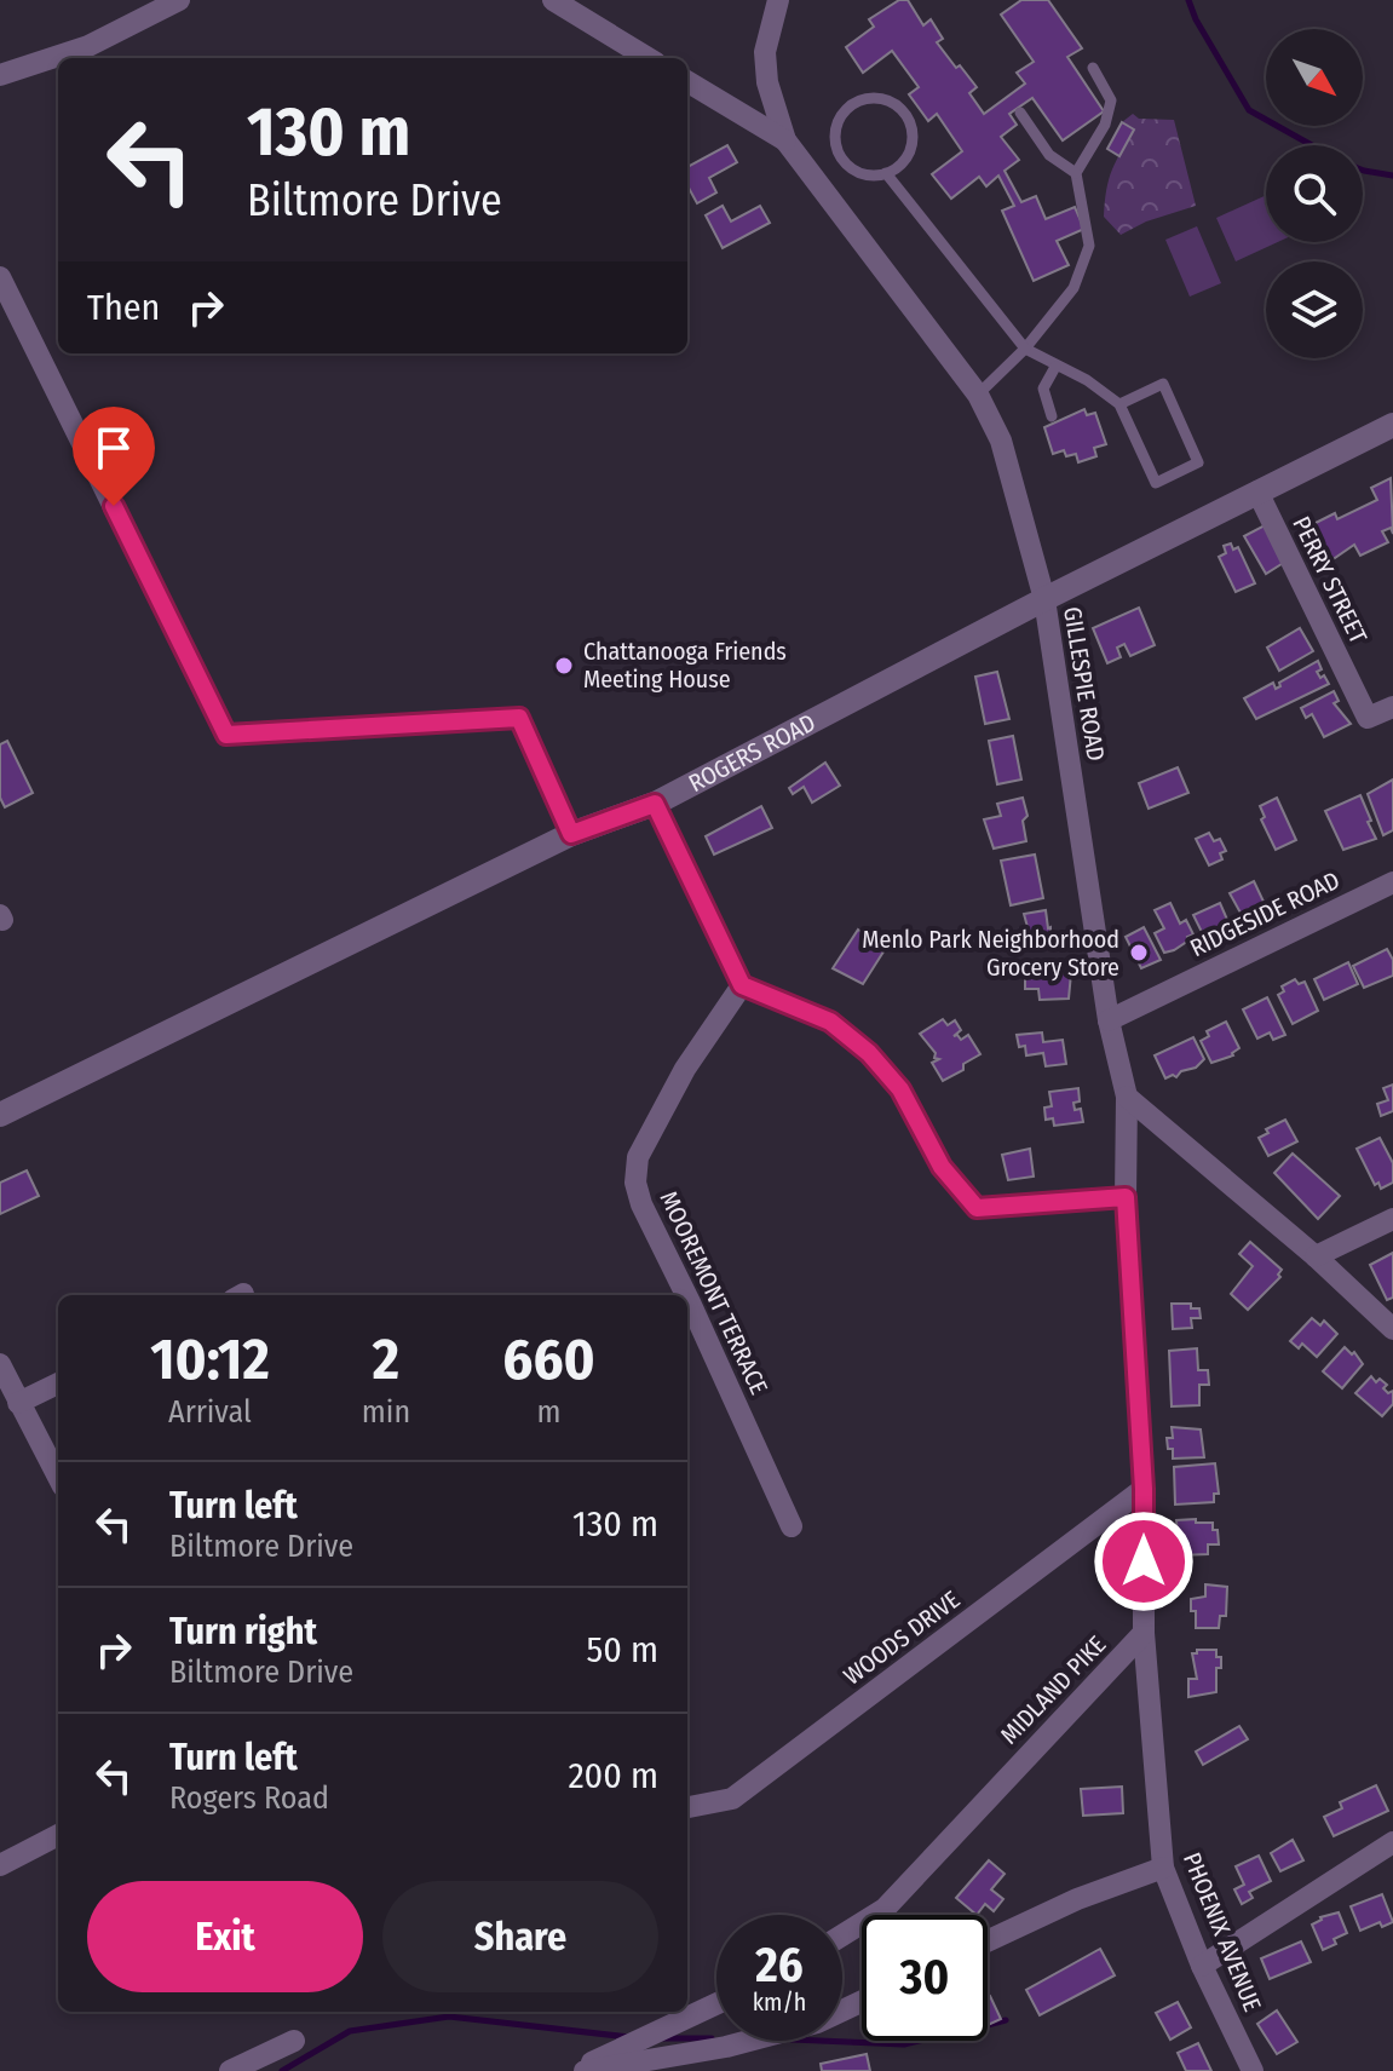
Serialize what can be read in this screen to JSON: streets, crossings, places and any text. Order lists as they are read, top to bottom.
{
  "streets": {
    "street": [
      "PERRY STREET",
      "GILLESPIE ROAD",
      "ROGERS ROAD",
      "RIDGESIDE ROAD",
      "MOOREMONT TERRACE",
      "WOODS DRIVE",
      "MIDLAND PIKE",
      "PHOENIX AVENUE"
    ]
  },
  "crossings": [
    ["PERRY STREET", "ROGERS ROAD"],
    ["GILLESPIE ROAD", "ROGERS ROAD"],
    ["GILLESPIE ROAD", "RIDGESIDE ROAD"],
    ["MIDLAND PIKE", "PHOENIX AVENUE"]
  ],
  "places": ["Chattanooga Friends Meeting House", "Menlo Park Neighborhood Grocery Store"],
  "north": "bottom right",
  "page": {
    "turn": ["130 m", "Biltmore Drive"],
    "then": "Then",
    "eta": [
      "10:12",
      "Arrival",
      "2",
      "min",
      "660",
      "m"
    ],
    "list": [
      {
        "name": "Turn left",
        "note": "Biltmore Drive",
        "value": "130 m"
      },
      {
        "name": "Turn right",
        "note": "Biltmore Drive",
        "value": "50 m"
      },
      {
        "name": "Turn left",
        "note": "Rogers Road",
        "value": "200 m"
      }
    ],
    "buttons": ["Exit", "Share"],
    "speed": "26 km/h",
    "limit": "30"
  }
}
